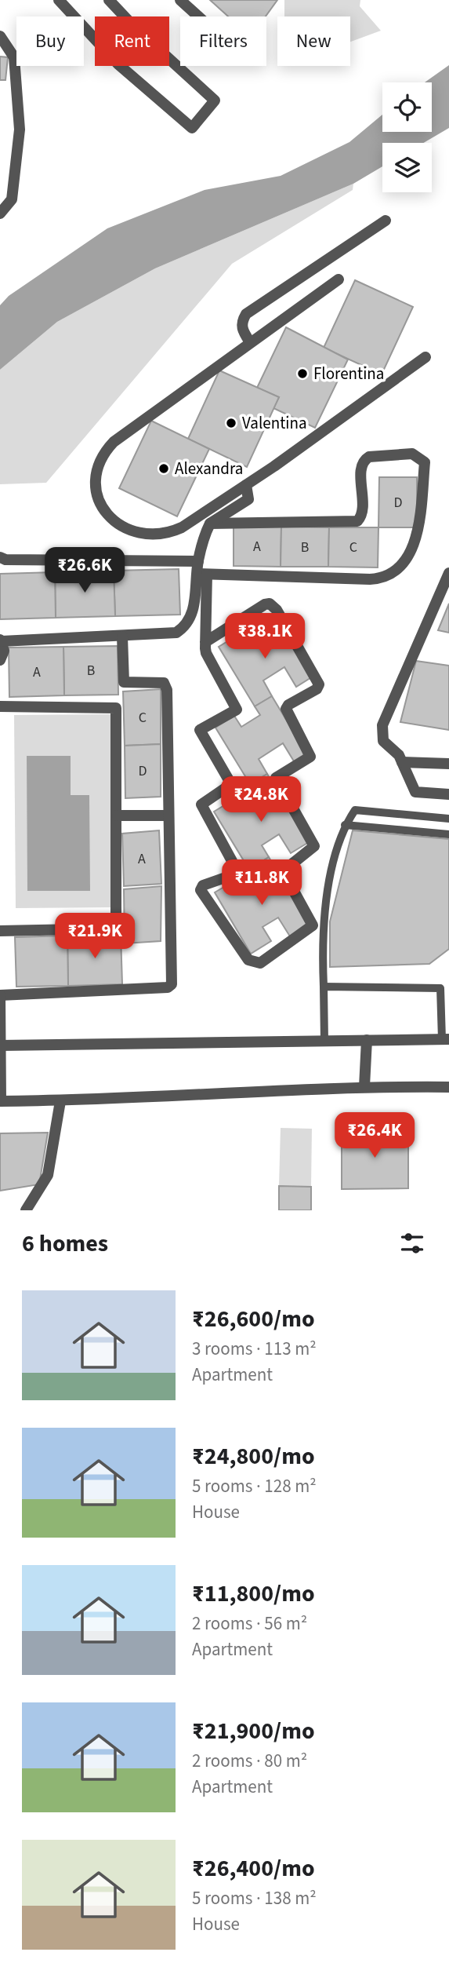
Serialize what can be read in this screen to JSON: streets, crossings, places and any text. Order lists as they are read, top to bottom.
{
  "places": ["Florentina", "Valentina", "Alexandra"],
  "house_numbers": [
    "D",
    "A",
    "B",
    "C",
    "B",
    "A",
    "C",
    "D",
    "A"
  ],
  "page": {
    "chip": [
      "Buy",
      "Rent",
      "Filters",
      "New"
    ],
    "price": [
      "₹26.6K",
      "₹38.1K",
      "₹24.8K",
      "₹11.8K",
      "₹21.9K",
      "₹26.4K"
    ],
    "heading": "6 homes",
    "list": [
      {
        "name": "₹26,600/mo",
        "note": "3 rooms · 113 m² · Apartment"
      },
      {
        "name": "₹24,800/mo",
        "note": "5 rooms · 128 m² · House"
      },
      {
        "name": "₹11,800/mo",
        "note": "2 rooms · 56 m² · Apartment"
      },
      {
        "name": "₹21,900/mo",
        "note": "2 rooms · 80 m² · Apartment"
      },
      {
        "name": "₹26,400/mo",
        "note": "5 rooms · 138 m² · House"
      }
    ]
  }
}
